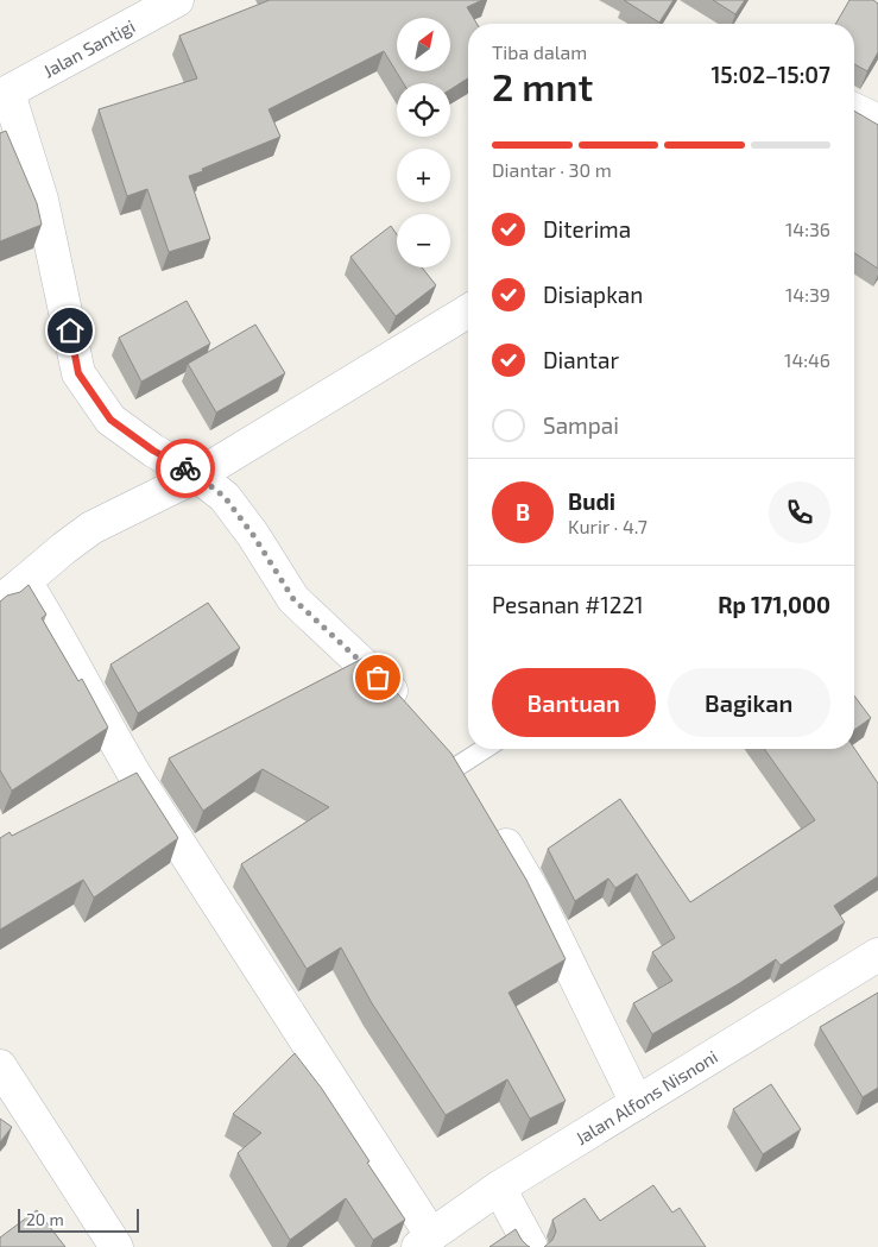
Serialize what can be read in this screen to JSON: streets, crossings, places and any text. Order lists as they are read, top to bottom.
{
  "streets": {
    "street": ["Jalan Santigi", "Jalan Alfons Nisnoni"]
  },
  "scale_bar": "20 m",
  "north": "top right",
  "page": {
    "map_buttons": ["+", "−"],
    "heading": ["2 mnt", "Tiba dalam", "15:02–15:07"],
    "panel": [
      "Budi",
      "Kurir · 4.7",
      "Pesanan #1221",
      "Rp 171,000"
    ],
    "bar": "Diantar · 30 m",
    "list": [
      ["Diterima", "14:36"],
      ["Disiapkan", "14:39"],
      ["Diantar", "14:46"],
      "Sampai"
    ],
    "round": "B",
    "buttons": ["Bantuan", "Bagikan"],
    "scale": "20 m"
  }
}
